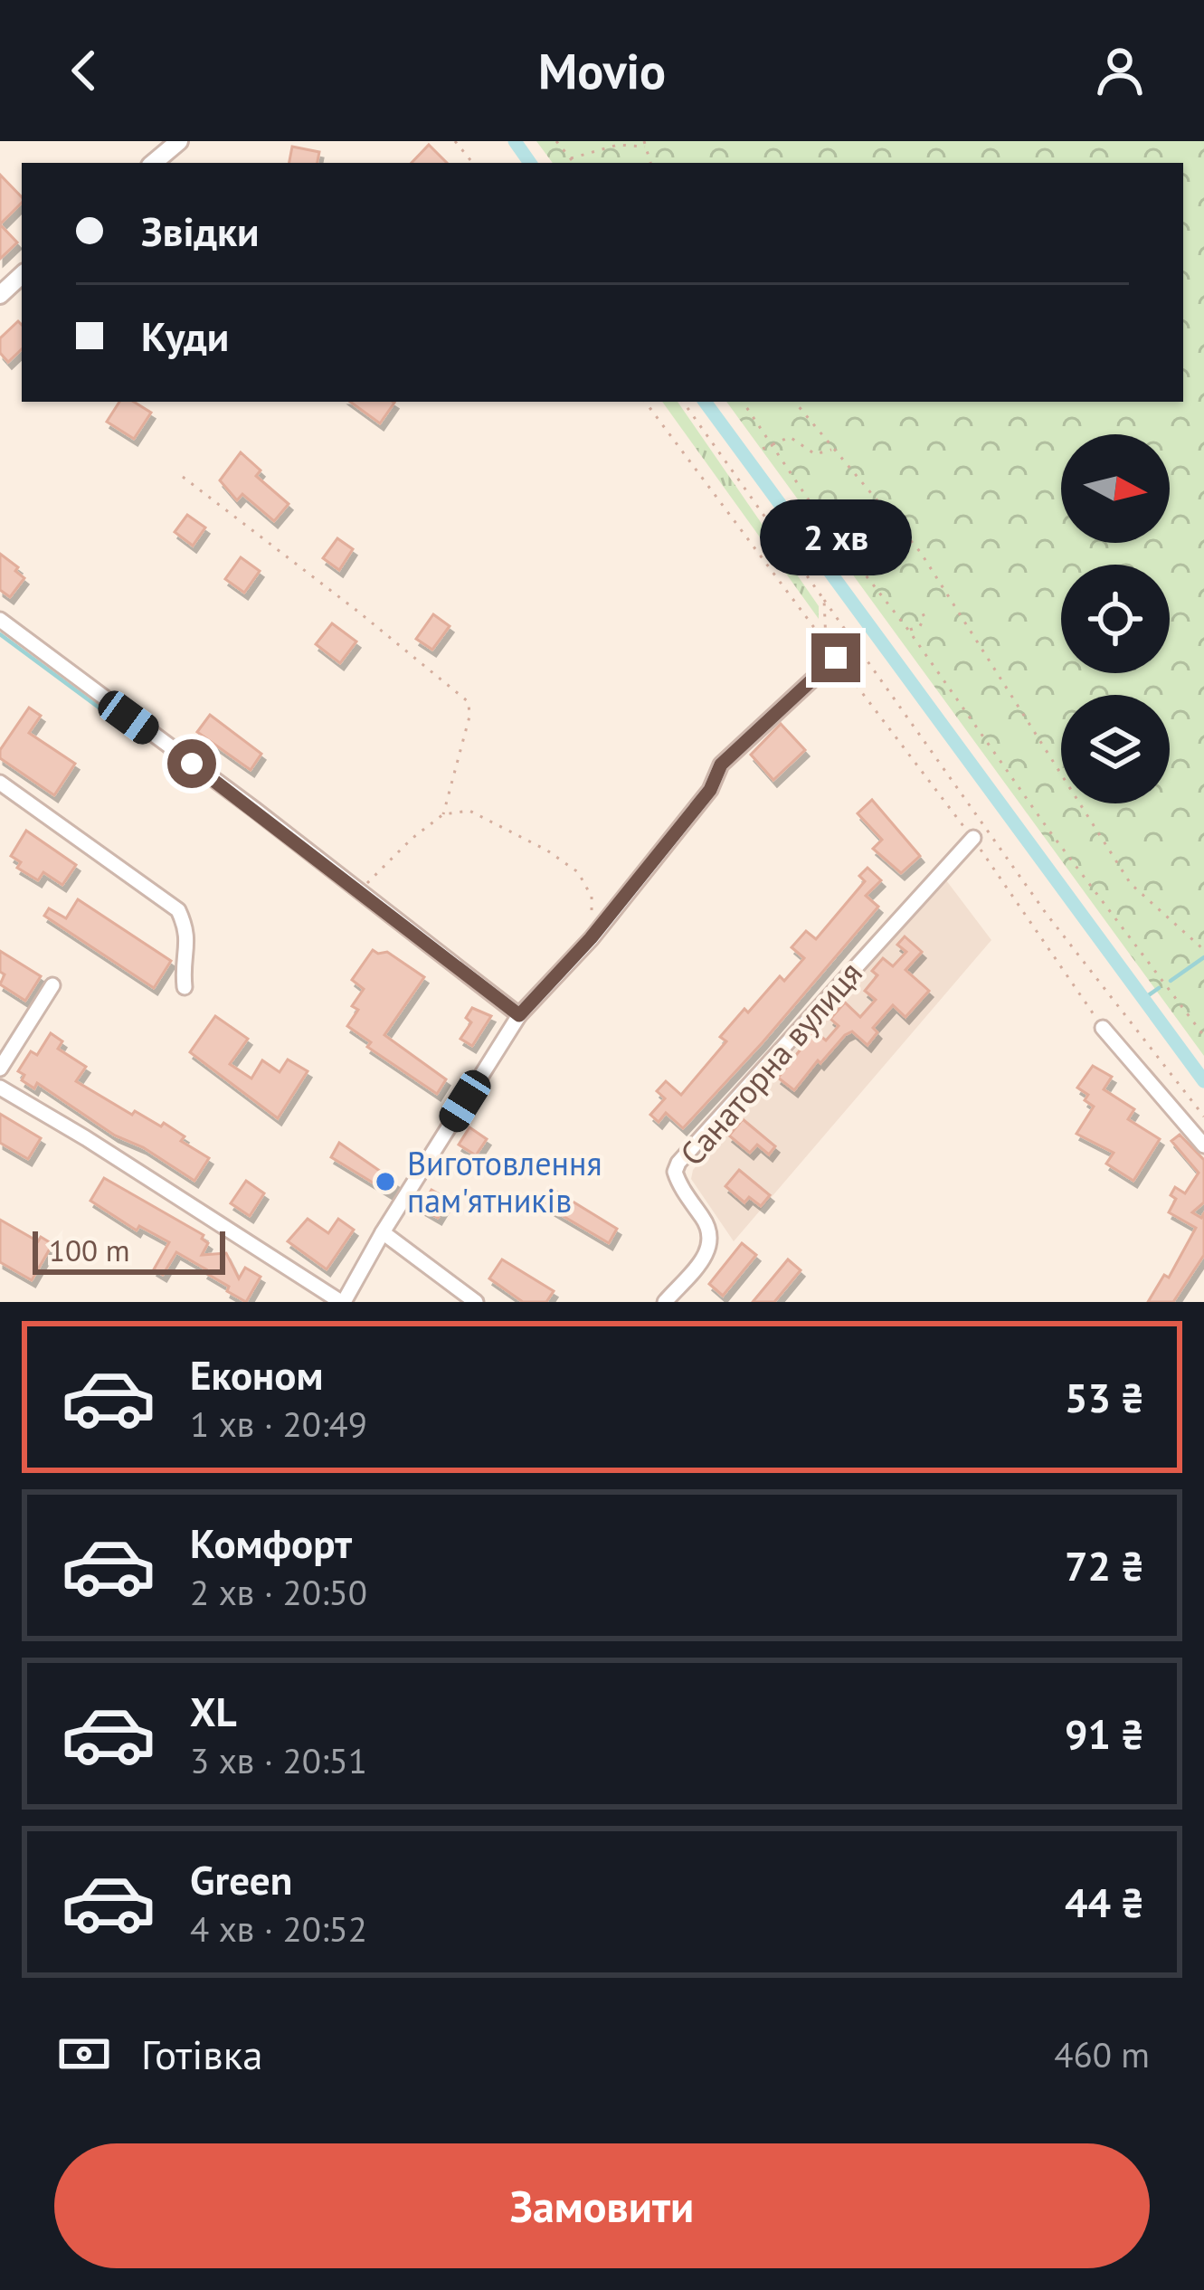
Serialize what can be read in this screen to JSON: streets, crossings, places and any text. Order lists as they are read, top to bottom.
{
  "streets": {
    "street": ["Санаторна вулиця"]
  },
  "places": ["Виготовлення пам'ятників"],
  "scale_bar": "100 m",
  "north": "right",
  "page": {
    "header": "Movio",
    "banner": ["Звідки", "Куди"],
    "bubble": "2 хв",
    "scale": "100 m",
    "list": [
      {
        "name": "Економ",
        "note": "1 хв · 20:49",
        "value": "53 ₴"
      },
      {
        "name": "Комфорт",
        "note": "2 хв · 20:50",
        "value": "72 ₴"
      },
      {
        "name": "XL",
        "note": "3 хв · 20:51",
        "value": "91 ₴"
      },
      {
        "name": "Green",
        "note": "4 хв · 20:52",
        "value": "44 ₴"
      }
    ],
    "pay": ["Готівка", "460 m"],
    "buttons": "Замовити"
  }
}
